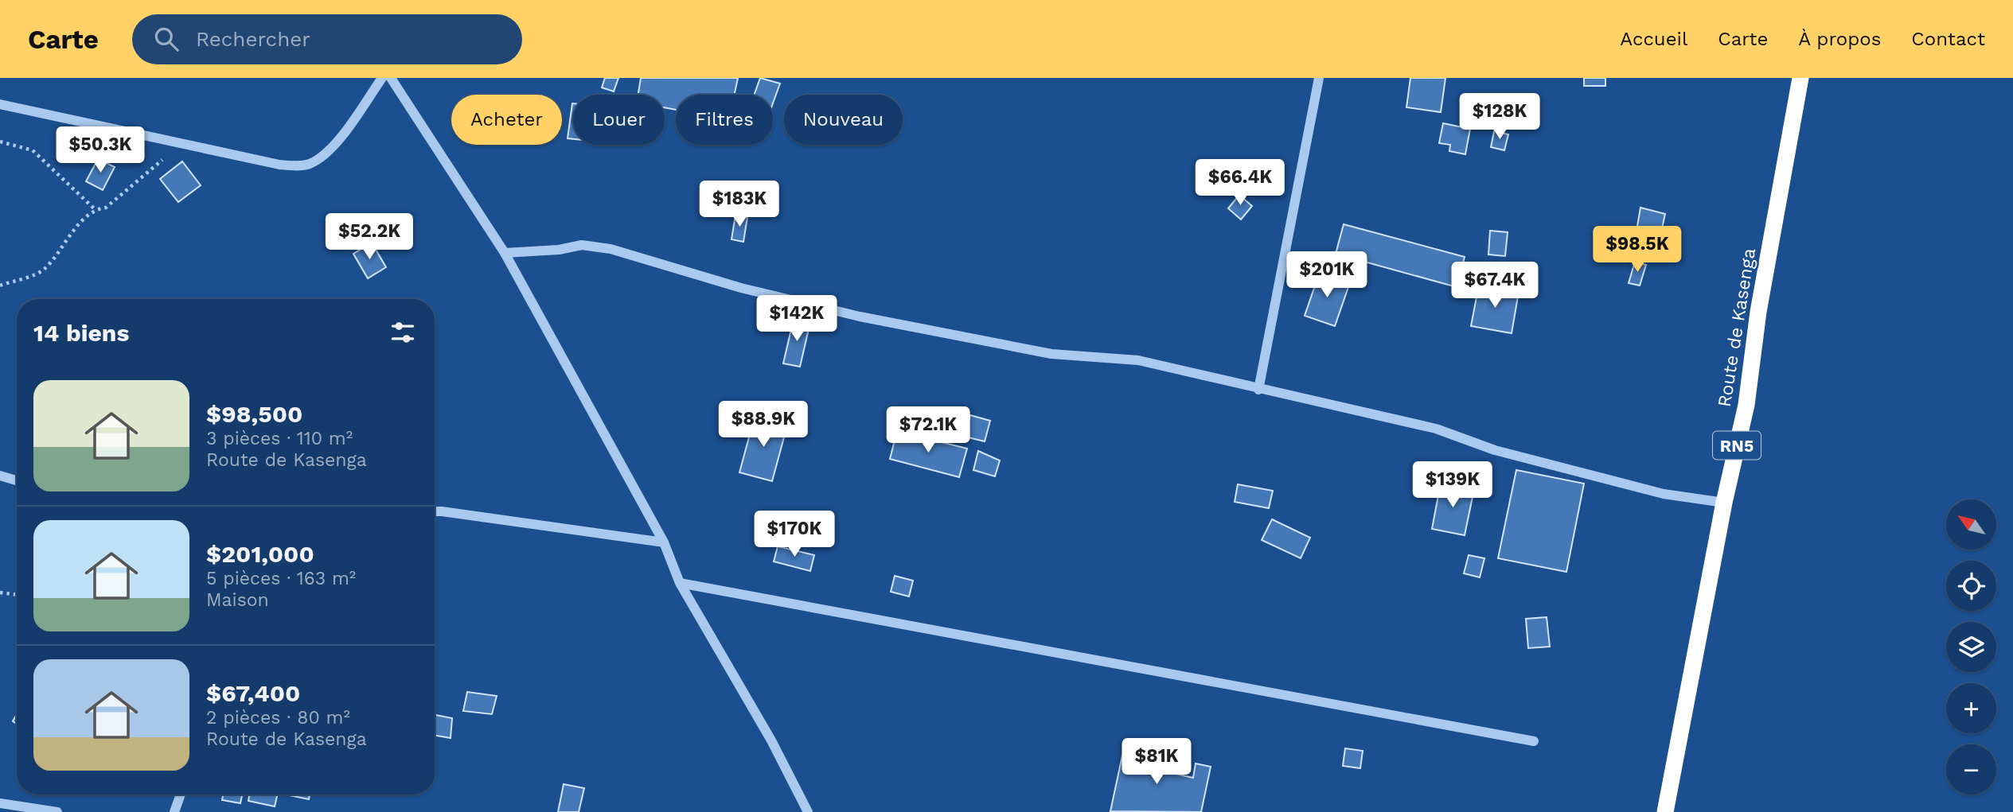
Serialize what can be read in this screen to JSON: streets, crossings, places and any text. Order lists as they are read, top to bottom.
{
  "streets": {
    "highway": ["Route de Kasenga", "RN5"]
  },
  "north": "top left",
  "page": {
    "header": "Carte",
    "search": "Rechercher",
    "nav": [
      "Accueil",
      "Carte",
      "À propos",
      "Contact"
    ],
    "price": [
      "$128K",
      "$50.3K",
      "$66.4K",
      "$183K",
      "$52.2K",
      "$98.5K",
      "$201K",
      "$67.4K",
      "$142K",
      "$88.9K",
      "$72.1K",
      "$139K",
      "$170K",
      "$81K"
    ],
    "chip": [
      "Acheter",
      "Louer",
      "Filtres",
      "Nouveau"
    ],
    "heading": "14 biens",
    "list": [
      {
        "name": "$98,500",
        "note": "3 pièces · 110 m² · Route de Kasenga"
      },
      {
        "name": "$201,000",
        "note": "5 pièces · 163 m² · Maison"
      },
      {
        "name": "$67,400",
        "note": "2 pièces · 80 m² · Route de Kasenga"
      }
    ],
    "map_buttons": ["+", "−"]
  }
}
